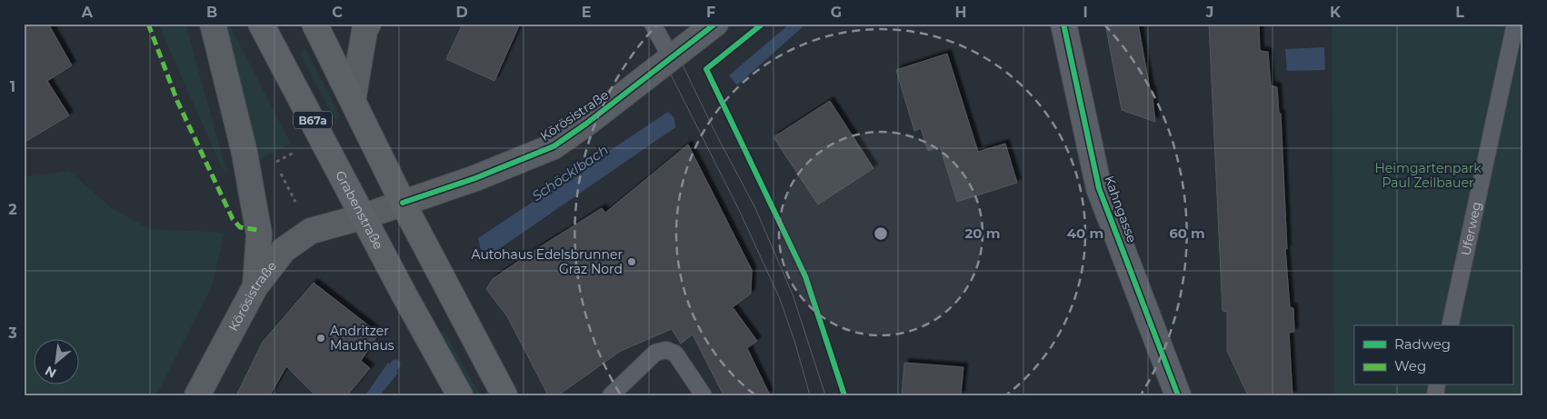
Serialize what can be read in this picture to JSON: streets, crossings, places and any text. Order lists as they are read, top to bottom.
{
  "streets": {
    "main road": ["Körösistraße", "B67a", "Grabenstraße"],
    "street": ["Kahngasse"],
    "lane": ["Uferweg"]
  },
  "crossings": [
    ["Körösistraße", "Grabenstraße"]
  ],
  "water": ["Schöcklbach"],
  "parks": ["Heimgartenpark Paul Zeilbauer"],
  "places": ["Autohaus Edelsbrunner Graz Nord", "Andritzer Mauthaus"],
  "legend": ["Radweg", "Weg"],
  "north": "bottom left",
  "grid": {
    "columns": [
      "A",
      "B",
      "C",
      "D",
      "E",
      "F",
      "G",
      "H",
      "I",
      "J",
      "K",
      "L"
    ],
    "rows": ["1", "2", "3"]
  },
  "rings": ["20 m", "40 m", "60 m"]
}
